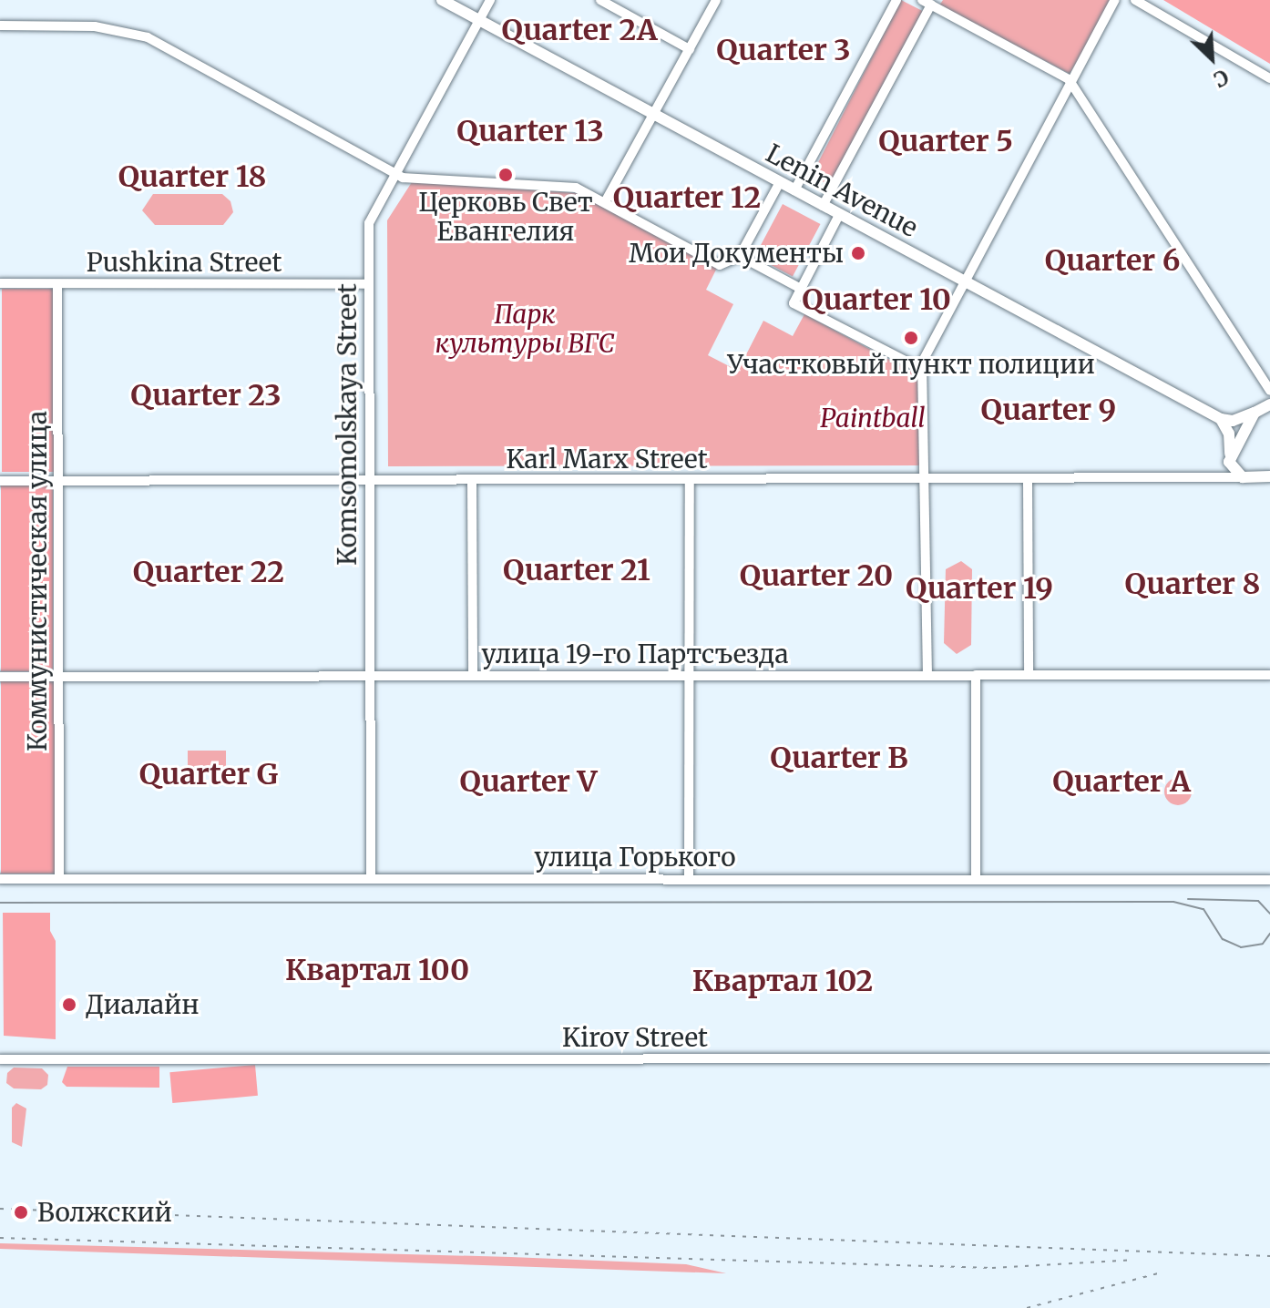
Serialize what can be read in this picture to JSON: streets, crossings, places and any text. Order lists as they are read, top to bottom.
{
  "streets": {
    "main road": ["Lenin Avenue"],
    "street": [
      "Pushkina Street",
      "Komsomolskaya Street",
      "Karl Marx Street",
      "Коммунистическая улица",
      "улица 19-го Партсъезда",
      "улица Горького",
      "Kirov Street"
    ]
  },
  "crossings": [
    ["Lenin Avenue", "Komsomolskaya Street"],
    ["Pushkina Street", "Komsomolskaya Street"],
    ["Pushkina Street", "Коммунистическая улица"],
    ["Komsomolskaya Street", "Karl Marx Street"],
    ["Komsomolskaya Street", "улица 19-го Партсъезда"],
    ["Komsomolskaya Street", "улица Горького"],
    ["Karl Marx Street", "Коммунистическая улица"],
    ["Коммунистическая улица", "улица 19-го Партсъезда"],
    ["Коммунистическая улица", "улица Горького"]
  ],
  "districts": [
    "Quarter 2A",
    "Quarter 3",
    "Quarter 13",
    "Quarter 5",
    "Quarter 18",
    "Quarter 12",
    "Quarter 6",
    "Quarter 10",
    "Quarter 23",
    "Quarter 9",
    "Quarter 21",
    "Quarter 22",
    "Quarter 20",
    "Quarter 8",
    "Quarter 19",
    "Quarter B",
    "Quarter G",
    "Quarter V",
    "Quarter A",
    "Квартал 100",
    "Квартал 102"
  ],
  "parks": ["Парк культуры ВГС", "Paintball"],
  "places": [
    "Церковь Свет Евангелия",
    "Мои Документы",
    "Участковый пункт полиции",
    "Диалайн",
    "Волжский"
  ],
  "north": "bottom right"
}
